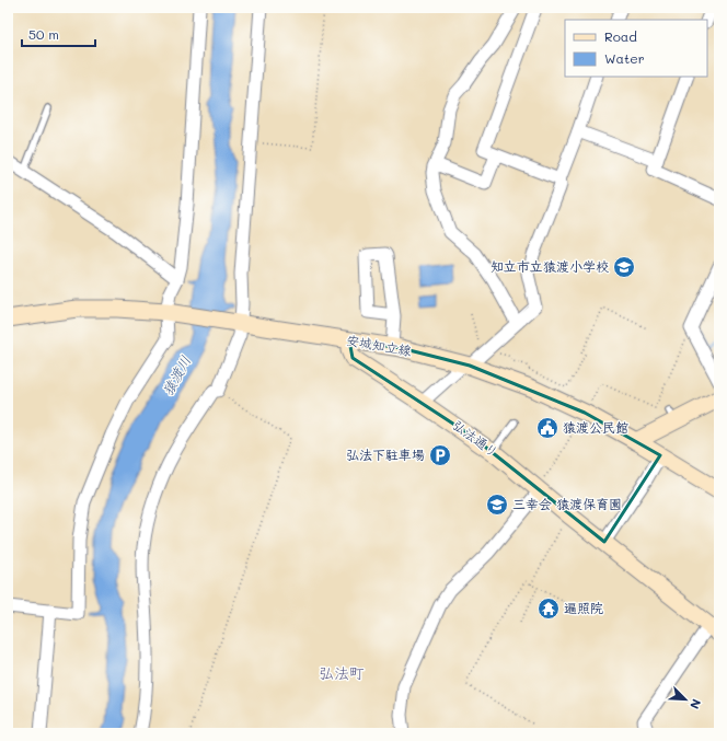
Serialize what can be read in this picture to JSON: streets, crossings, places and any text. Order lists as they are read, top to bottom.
{
  "streets": {
    "main road": ["安城知立線", "弘法通り"]
  },
  "crossings": [
    ["安城知立線", "弘法通り"]
  ],
  "districts": ["弘法町"],
  "water": ["猿渡川"],
  "places": {
    "school or university": ["知立市立猿渡小学校", "三幸会 猿渡保育園"],
    "public building": ["猿渡公民館"],
    "parking": ["弘法下駐車場"],
    "temple": ["遍照院"]
  },
  "legend": ["Road", "Water"],
  "scale_bar": "50 m",
  "north": "bottom right"
}
